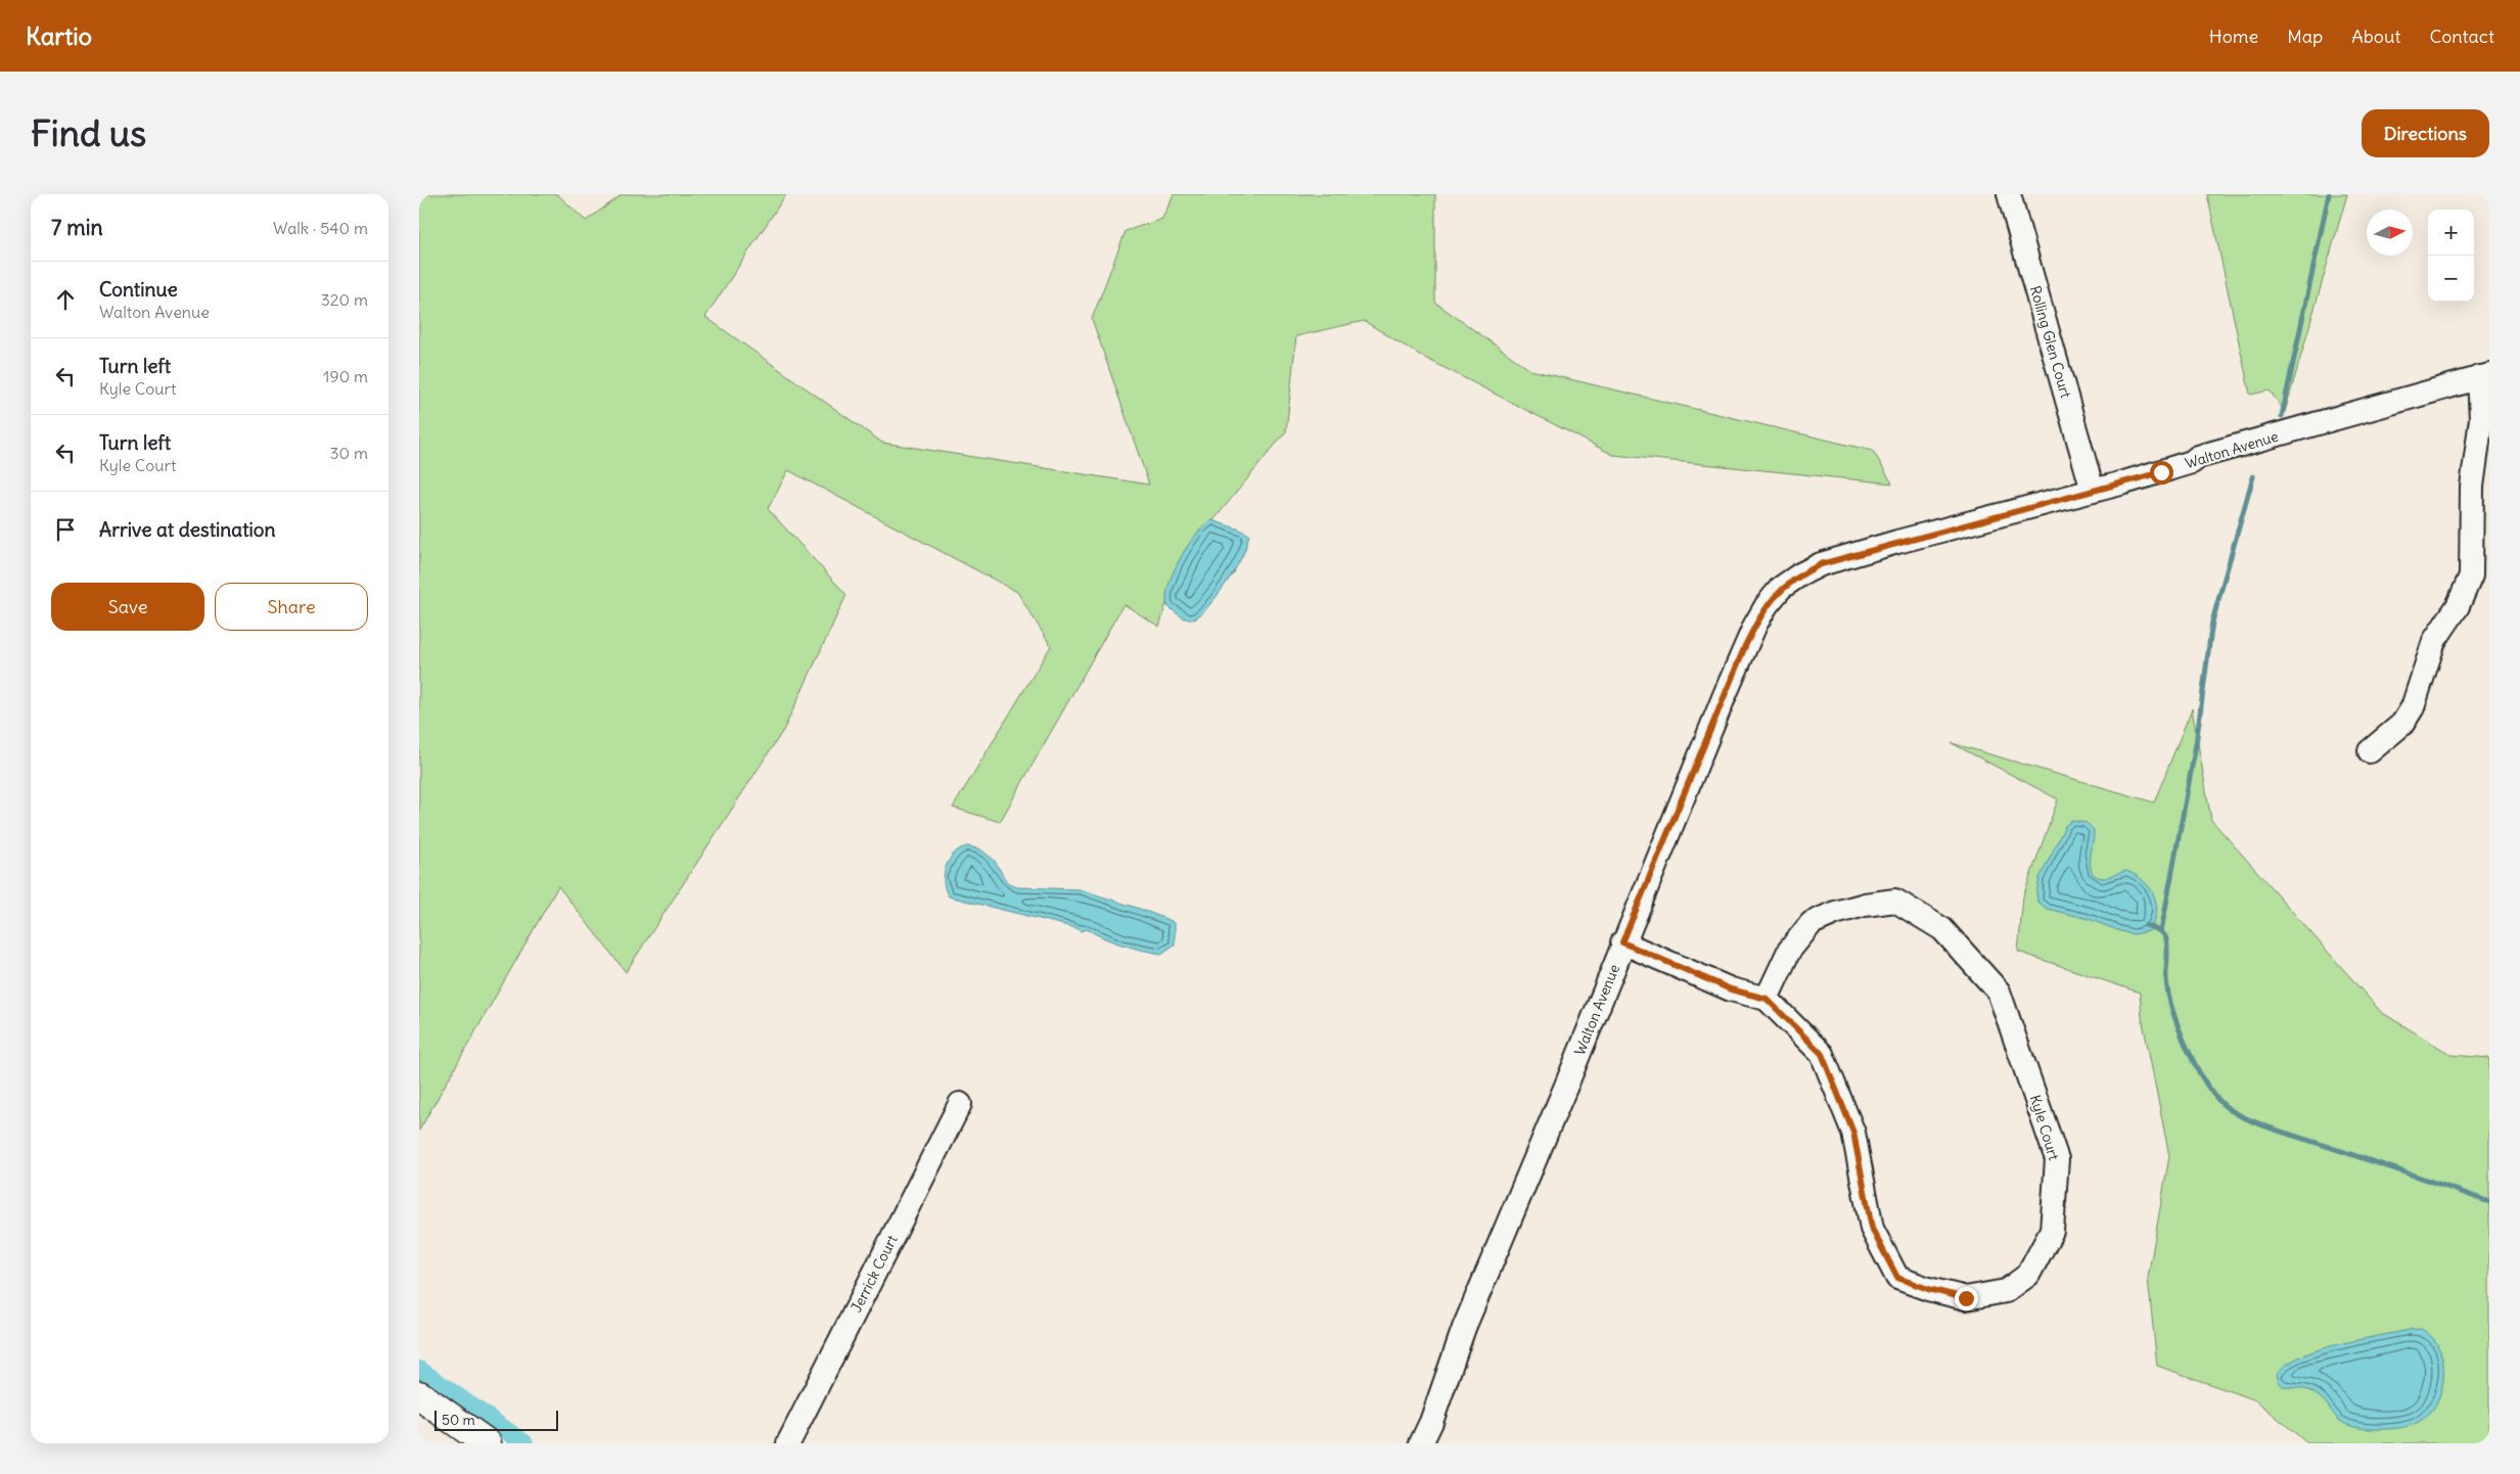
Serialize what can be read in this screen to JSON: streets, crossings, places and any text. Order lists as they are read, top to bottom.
{
  "streets": {
    "street": [
      "Rolling Glen Court",
      "Walton Avenue",
      "Kyle Court",
      "Jerrick Court"
    ]
  },
  "crossings": [
    ["Rolling Glen Court", "Walton Avenue"]
  ],
  "scale_bar": "50 m",
  "north": "right",
  "page": {
    "header": "Kartio",
    "nav": [
      "Home",
      "Map",
      "About",
      "Contact"
    ],
    "buttons": [
      "Directions",
      ["Save", "Share"]
    ],
    "title": "Find us",
    "heading": ["7 min", "Walk · 540 m"],
    "map_buttons": ["+", "−"],
    "list": [
      ["Continue", "Walton Avenue", "320 m"],
      ["Turn left", "Kyle Court", "190 m"],
      ["Turn left", "Kyle Court", "30 m"],
      "Arrive at destination"
    ],
    "scale": "50 m"
  }
}
